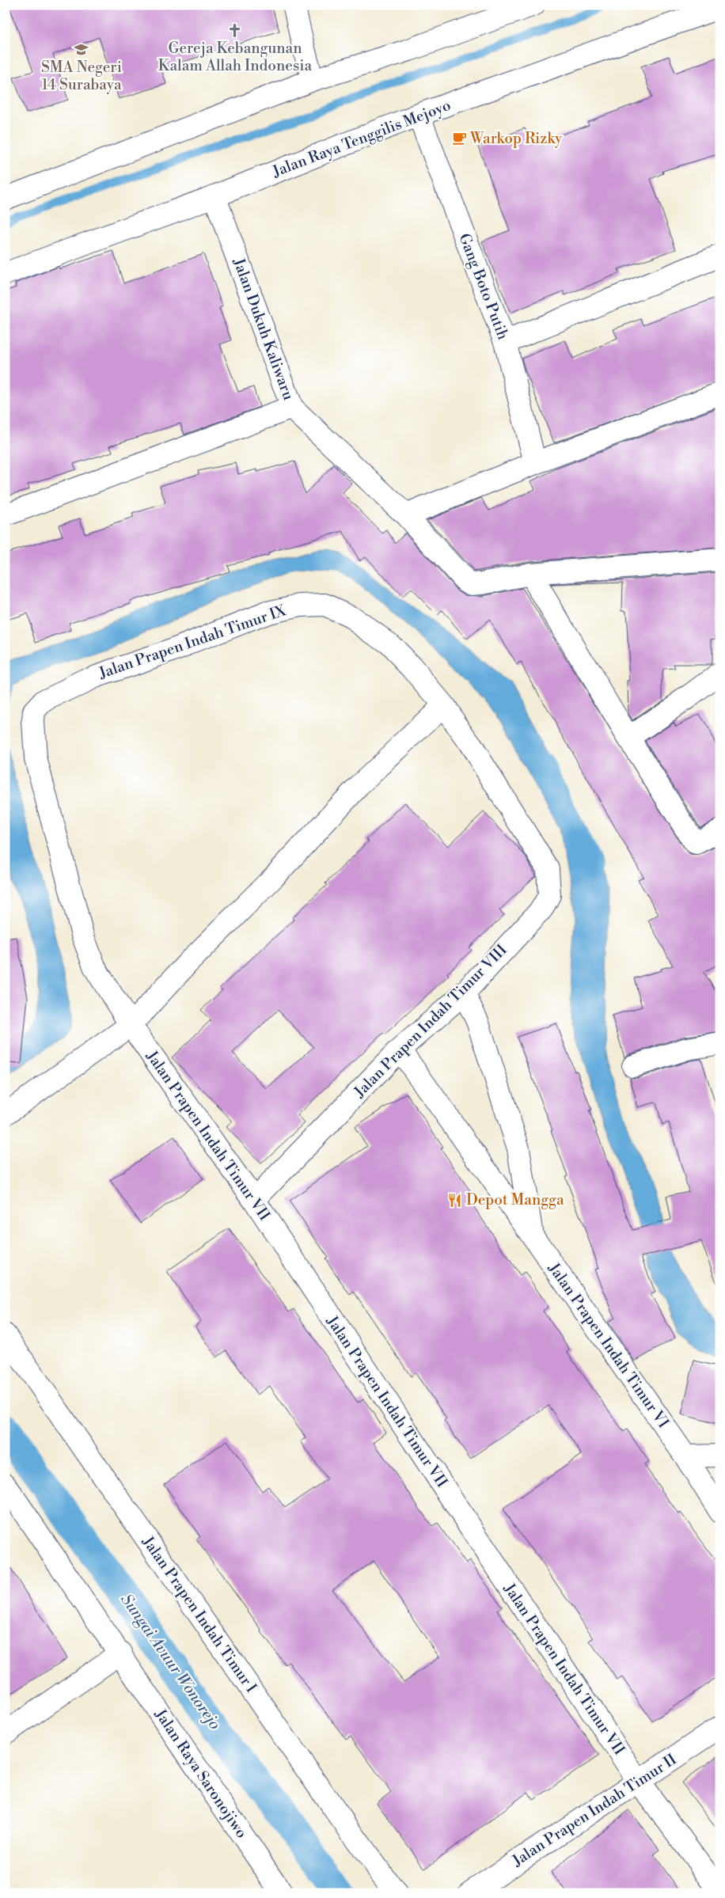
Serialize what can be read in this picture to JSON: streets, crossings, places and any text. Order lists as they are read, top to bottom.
{
  "streets": {
    "street": [
      "Jalan Raya Tenggilis Mejoyo",
      "Gang Boto Putih",
      "Jalan Dukuh Kaliwaru",
      "Jalan Prapen Indah Timur IX",
      "Jalan Prapen Indah Timur VIII",
      "Jalan Prapen Indah Timur VII",
      "Jalan Prapen Indah Timur VI",
      "Jalan Prapen Indah Timur I",
      "Jalan Raya Saronojiwo",
      "Jalan Prapen Indah Timur II"
    ]
  },
  "crossings": [
    ["Jalan Raya Tenggilis Mejoyo", "Gang Boto Putih"],
    ["Jalan Raya Tenggilis Mejoyo", "Jalan Dukuh Kaliwaru"],
    ["Jalan Prapen Indah Timur IX", "Jalan Prapen Indah Timur VIII"],
    ["Jalan Prapen Indah Timur IX", "Jalan Prapen Indah Timur VII"],
    ["Jalan Prapen Indah Timur VIII", "Jalan Prapen Indah Timur VII"],
    ["Jalan Prapen Indah Timur VIII", "Jalan Prapen Indah Timur VI"],
    ["Jalan Prapen Indah Timur VII", "Jalan Prapen Indah Timur II"]
  ],
  "water": ["Sungai Avuur Wonorejo"],
  "places": {
    "church": ["Gereja Kebangunan Kalam Allah Indonesia"],
    "school or university": ["SMA Negeri 14 Surabaya"],
    "cafe": ["Warkop Rizky"],
    "restaurant": ["Depot Mangga"]
  }
}
